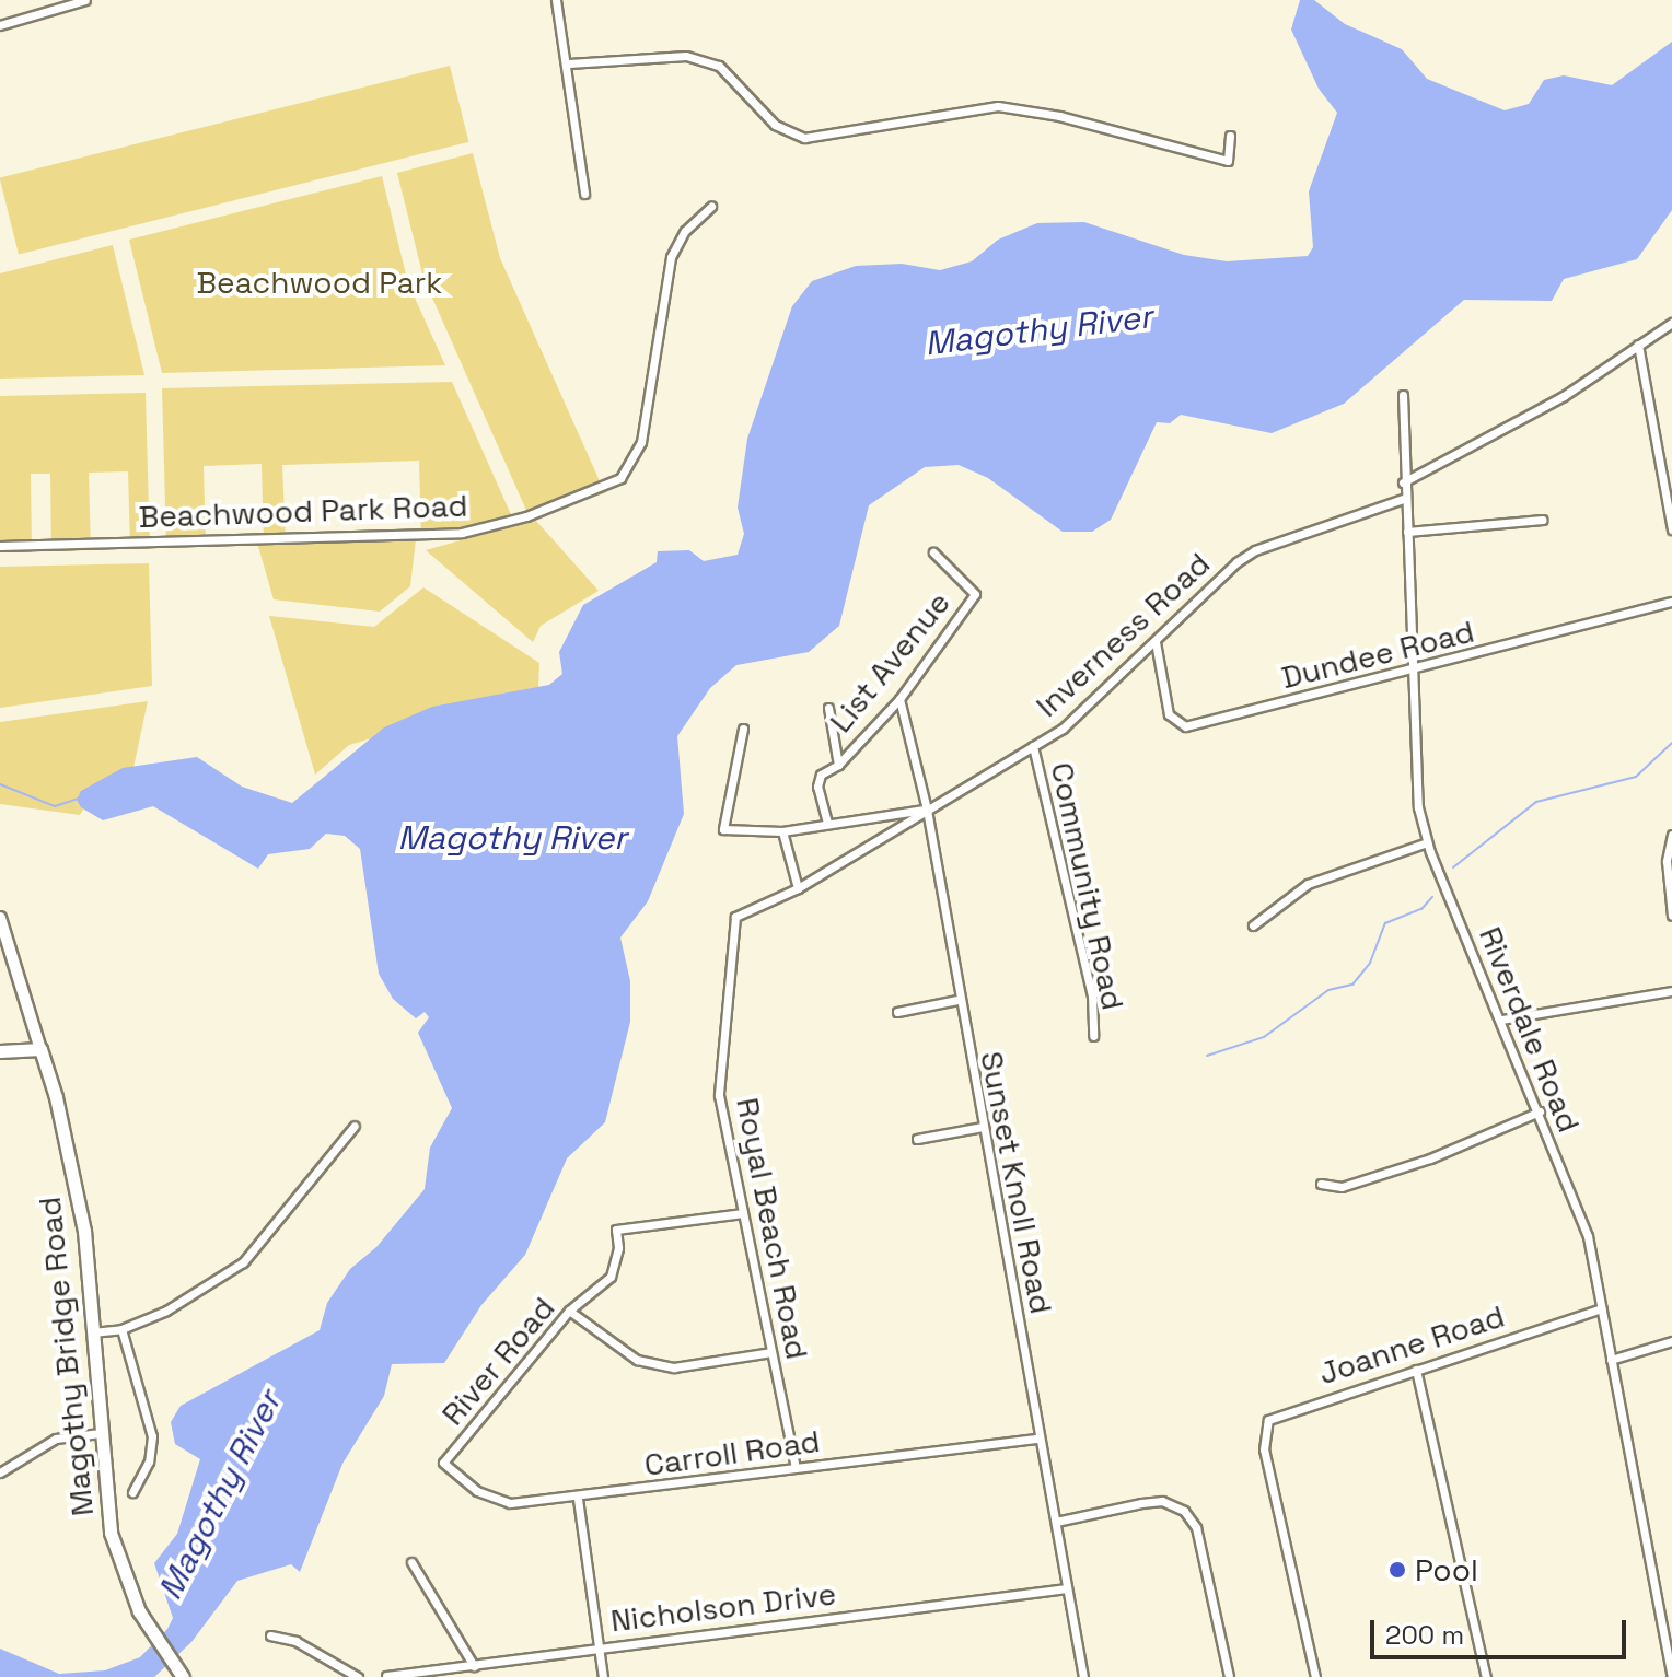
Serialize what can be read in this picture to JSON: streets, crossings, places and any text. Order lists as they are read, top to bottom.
{
  "streets": {
    "main road": ["Magothy Bridge Road"],
    "street": [
      "Beachwood Park Road",
      "Inverness Road",
      "Dundee Road",
      "List Avenue",
      "Community Road",
      "Riverdale Road",
      "Sunset Knoll Road",
      "Royal Beach Road",
      "Joanne Road",
      "River Road",
      "Carroll Road",
      "Nicholson Drive"
    ]
  },
  "crossings": [
    ["Inverness Road", "Dundee Road"],
    ["Inverness Road", "Community Road"],
    ["Inverness Road", "Riverdale Road"],
    ["Inverness Road", "Sunset Knoll Road"],
    ["Inverness Road", "Royal Beach Road"],
    ["Dundee Road", "Riverdale Road"],
    ["List Avenue", "Sunset Knoll Road"],
    ["Riverdale Road", "Joanne Road"],
    ["Sunset Knoll Road", "Carroll Road"],
    ["Sunset Knoll Road", "Nicholson Drive"],
    ["Royal Beach Road", "River Road"],
    ["Royal Beach Road", "Carroll Road"],
    ["River Road", "Carroll Road"]
  ],
  "water": ["Magothy River"],
  "parks": ["Beachwood Park"],
  "places": ["Pool"],
  "scale_bar": "200 m"
}
